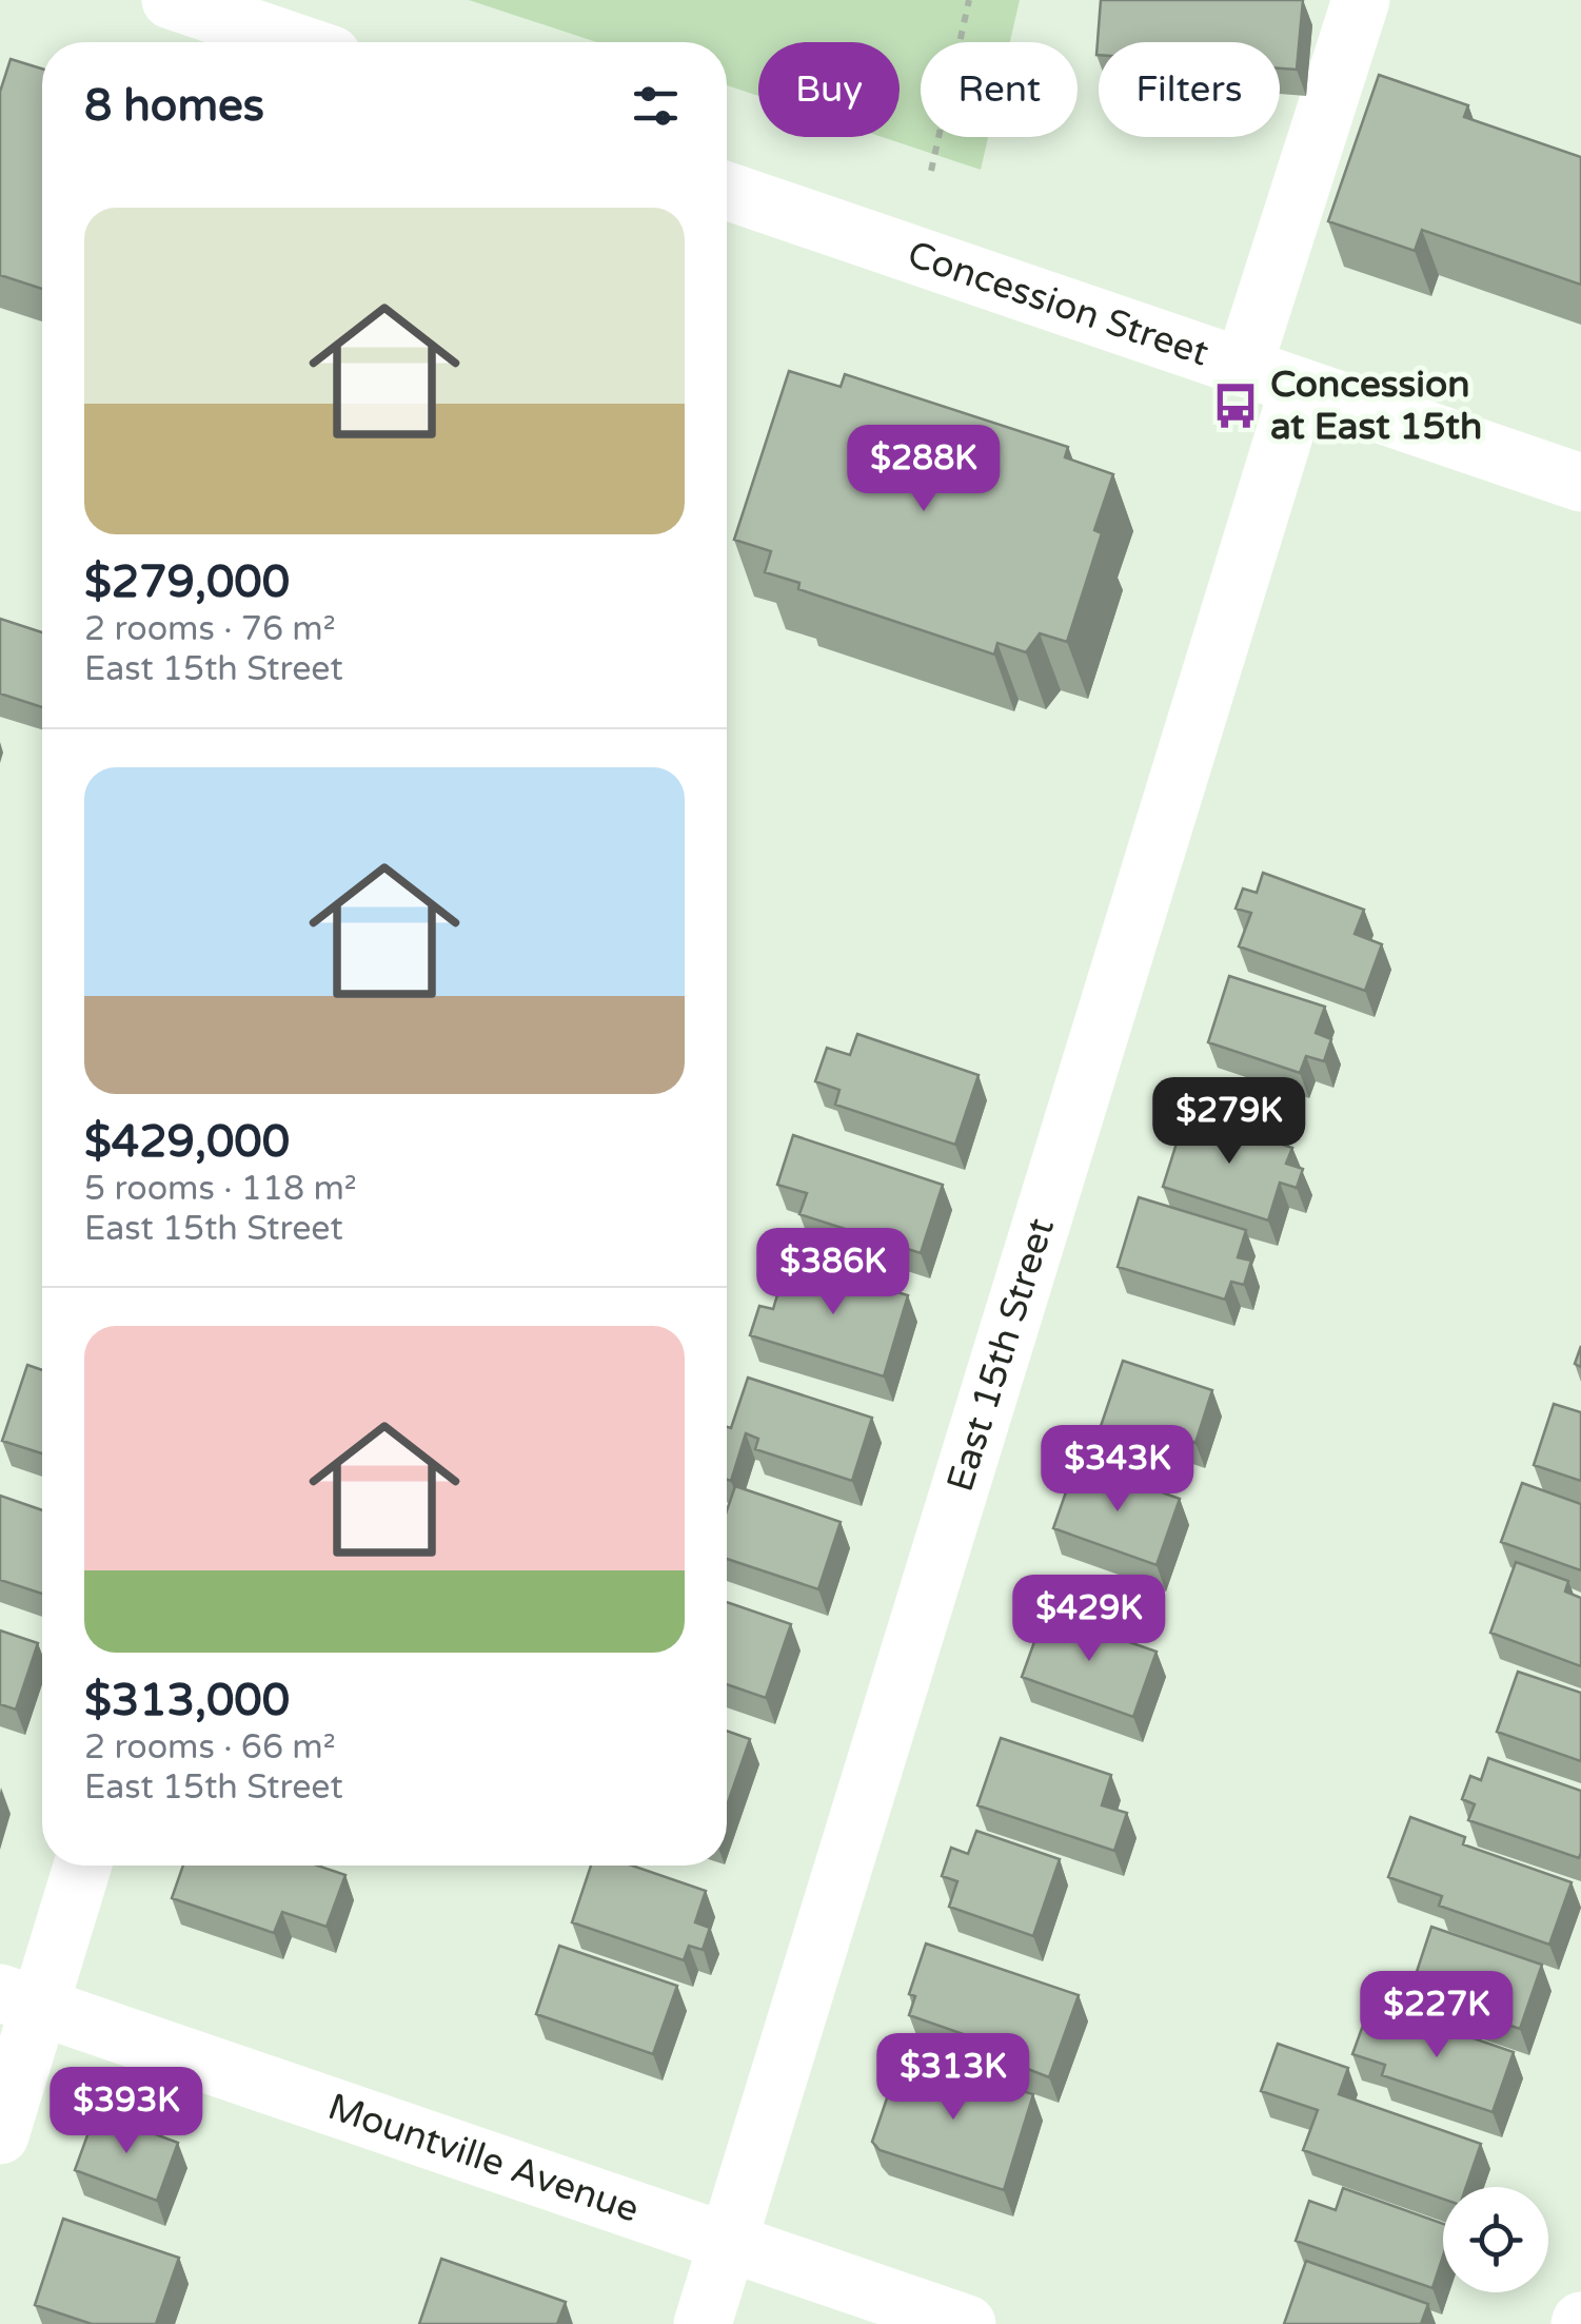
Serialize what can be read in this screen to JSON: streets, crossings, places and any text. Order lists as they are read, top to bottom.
{
  "streets": {
    "street": ["Concession Street", "East 15th Street", "Mountville Avenue"]
  },
  "crossings": [
    ["Concession Street", "East 15th Street"],
    ["East 15th Street", "Mountville Avenue"]
  ],
  "places": {
    "bus stop": ["Concession at East 15th"]
  },
  "page": {
    "chip": ["Buy", "Rent", "Filters"],
    "heading": "8 homes",
    "list": [
      {
        "name": "$279,000",
        "note": "2 rooms · 76 m² · East 15th Street"
      },
      {
        "name": "$429,000",
        "note": "5 rooms · 118 m² · East 15th Street"
      },
      {
        "name": "$313,000",
        "note": "2 rooms · 66 m² · East 15th Street"
      }
    ],
    "price": [
      "$288K",
      "$279K",
      "$386K",
      "$343K",
      "$429K",
      "$227K",
      "$313K",
      "$393K"
    ]
  }
}
